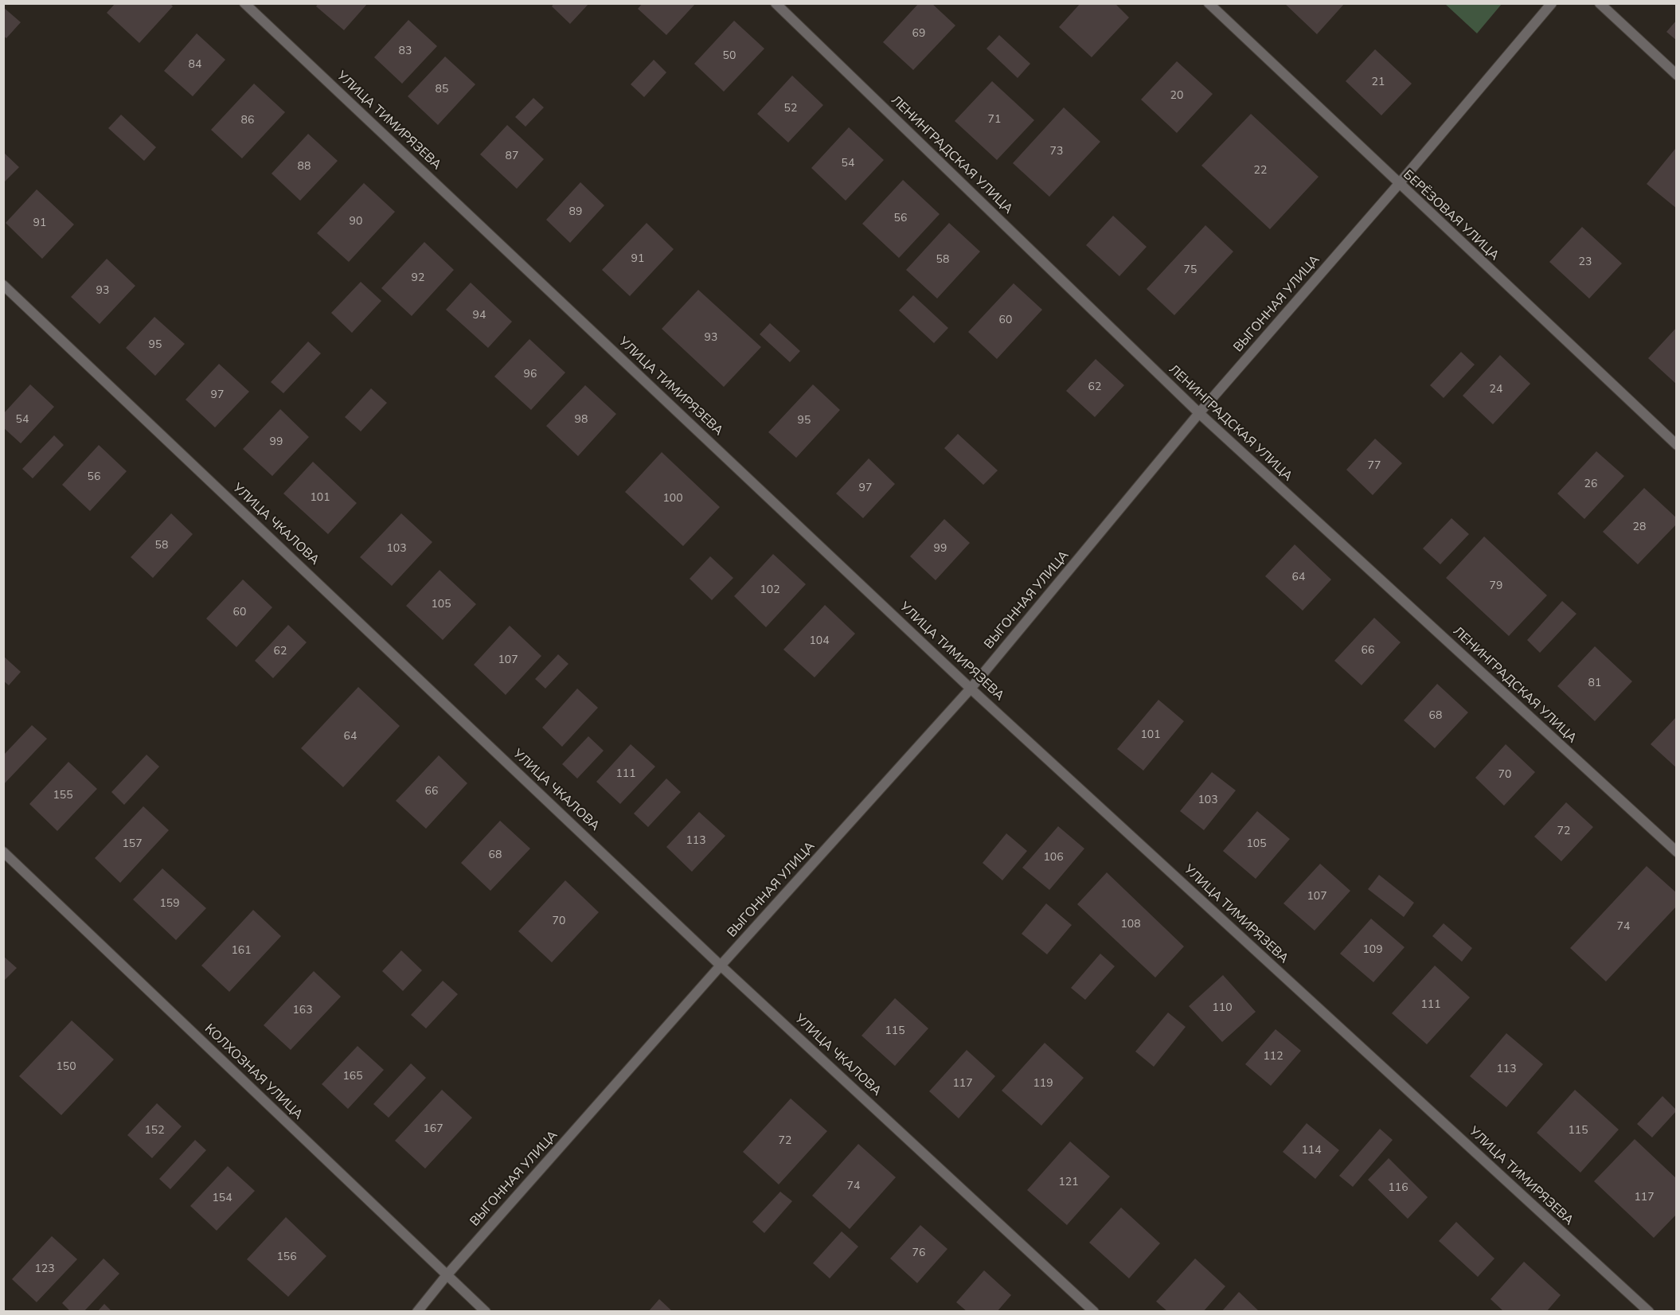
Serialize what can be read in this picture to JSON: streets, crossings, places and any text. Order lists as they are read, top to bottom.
{
  "streets": {
    "street": [
      "УЛИЦА ТИМИРЯЗЕВА",
      "ЛЕНИНГРАДСКАЯ УЛИЦА",
      "БЕРЁЗОВАЯ УЛИЦА",
      "ВЫГОННАЯ УЛИЦА",
      "УЛИЦА ЧКАЛОВА",
      "КОЛХОЗНАЯ УЛИЦА"
    ]
  },
  "crossings": [
    ["УЛИЦА ТИМИРЯЗЕВА", "ВЫГОННАЯ УЛИЦА"],
    ["ЛЕНИНГРАДСКАЯ УЛИЦА", "ВЫГОННАЯ УЛИЦА"],
    ["БЕРЁЗОВАЯ УЛИЦА", "ВЫГОННАЯ УЛИЦА"],
    ["ВЫГОННАЯ УЛИЦА", "УЛИЦА ЧКАЛОВА"],
    ["ВЫГОННАЯ УЛИЦА", "КОЛХОЗНАЯ УЛИЦА"]
  ],
  "house_numbers": [
    "69",
    "83",
    "50",
    "84",
    "21",
    "85",
    "20",
    "52",
    "71",
    "86",
    "73",
    "87",
    "54",
    "88",
    "22",
    "89",
    "56",
    "90",
    "91",
    "91",
    "58",
    "23",
    "75",
    "92",
    "93",
    "94",
    "60",
    "93",
    "95",
    "96",
    "62",
    "24",
    "97",
    "54",
    "98",
    "95",
    "99",
    "77",
    "56",
    "26",
    "97",
    "101",
    "100",
    "28",
    "58",
    "103",
    "99",
    "64",
    "79",
    "102",
    "105",
    "60",
    "104",
    "66",
    "62",
    "107",
    "81",
    "68",
    "101",
    "64",
    "111",
    "70",
    "66",
    "155",
    "103",
    "72",
    "113",
    "157",
    "105",
    "68",
    "106",
    "107",
    "159",
    "70",
    "108",
    "74",
    "109",
    "161",
    "111",
    "110",
    "163",
    "115",
    "112",
    "150",
    "113",
    "165",
    "117",
    "119",
    "167",
    "152",
    "115",
    "72",
    "114",
    "121",
    "74",
    "116",
    "117",
    "154",
    "76",
    "156",
    "123"
  ]
}
